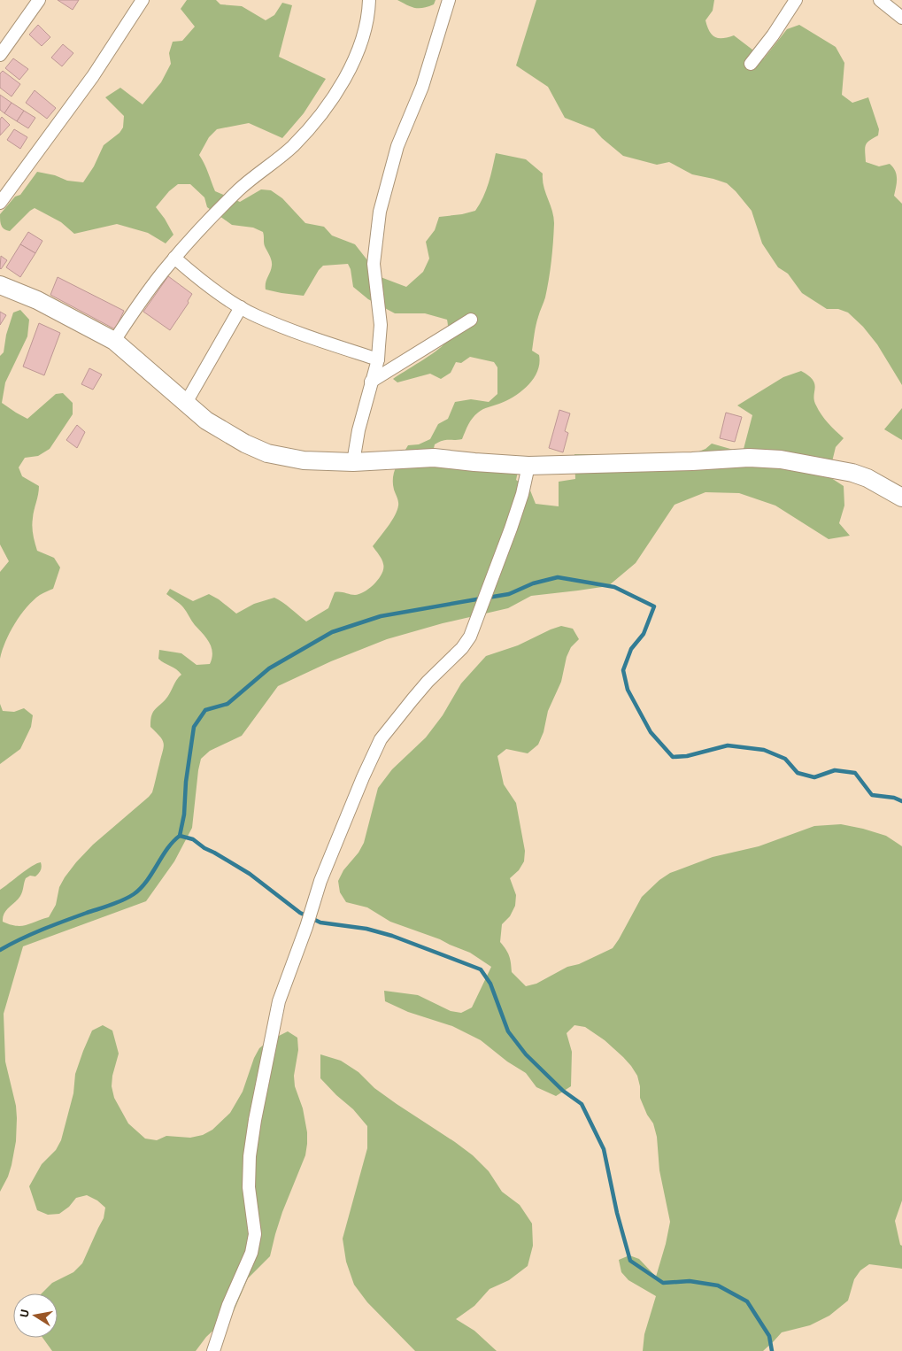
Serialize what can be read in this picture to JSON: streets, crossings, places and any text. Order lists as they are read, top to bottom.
{
  "north": "left"
}
